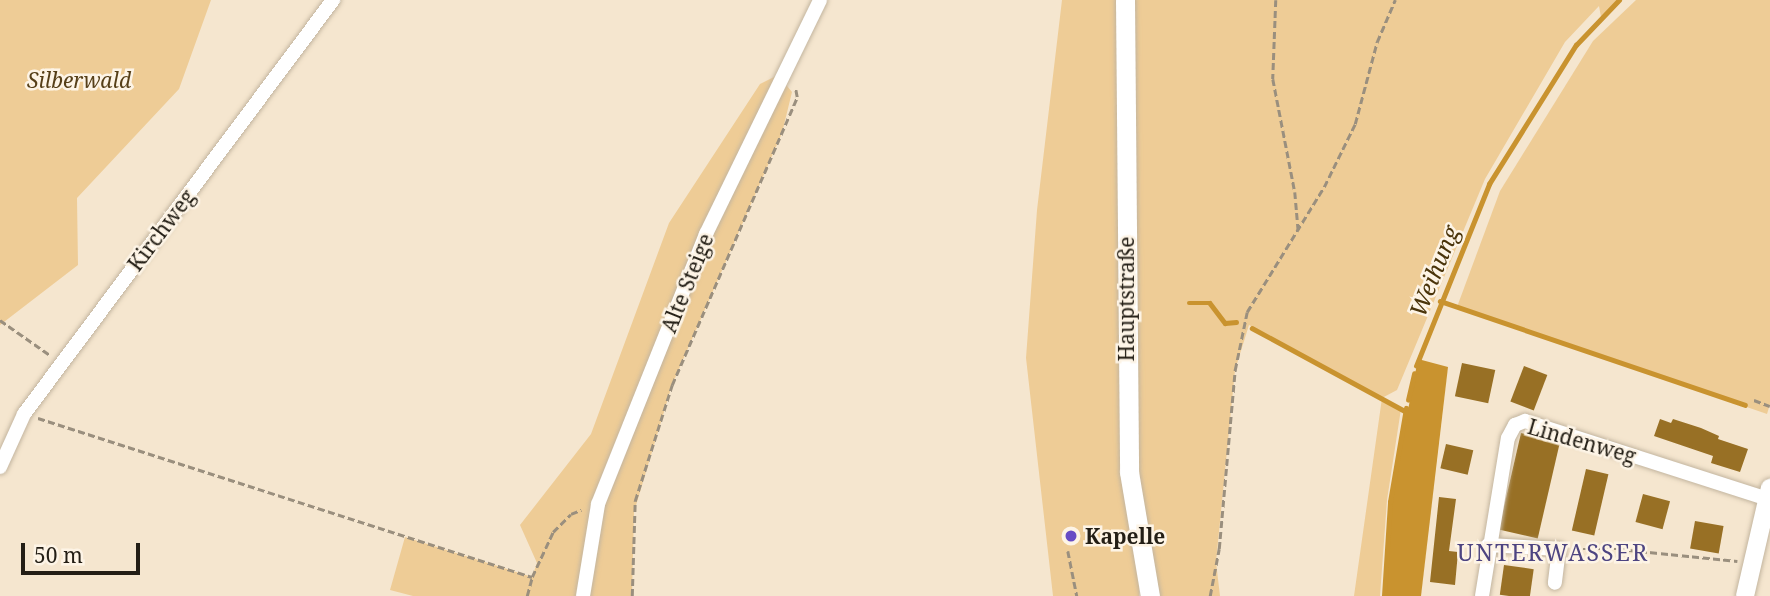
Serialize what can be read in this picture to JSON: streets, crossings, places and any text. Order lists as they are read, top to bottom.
{
  "streets": {
    "main road": ["Hauptstraße"],
    "street": ["Kirchweg", "Alte Steige", "Lindenweg"]
  },
  "districts": ["UNTERWASSER"],
  "water": ["Weihung"],
  "parks": ["Silberwald"],
  "places": ["Kapelle"],
  "scale_bar": "50 m"
}
